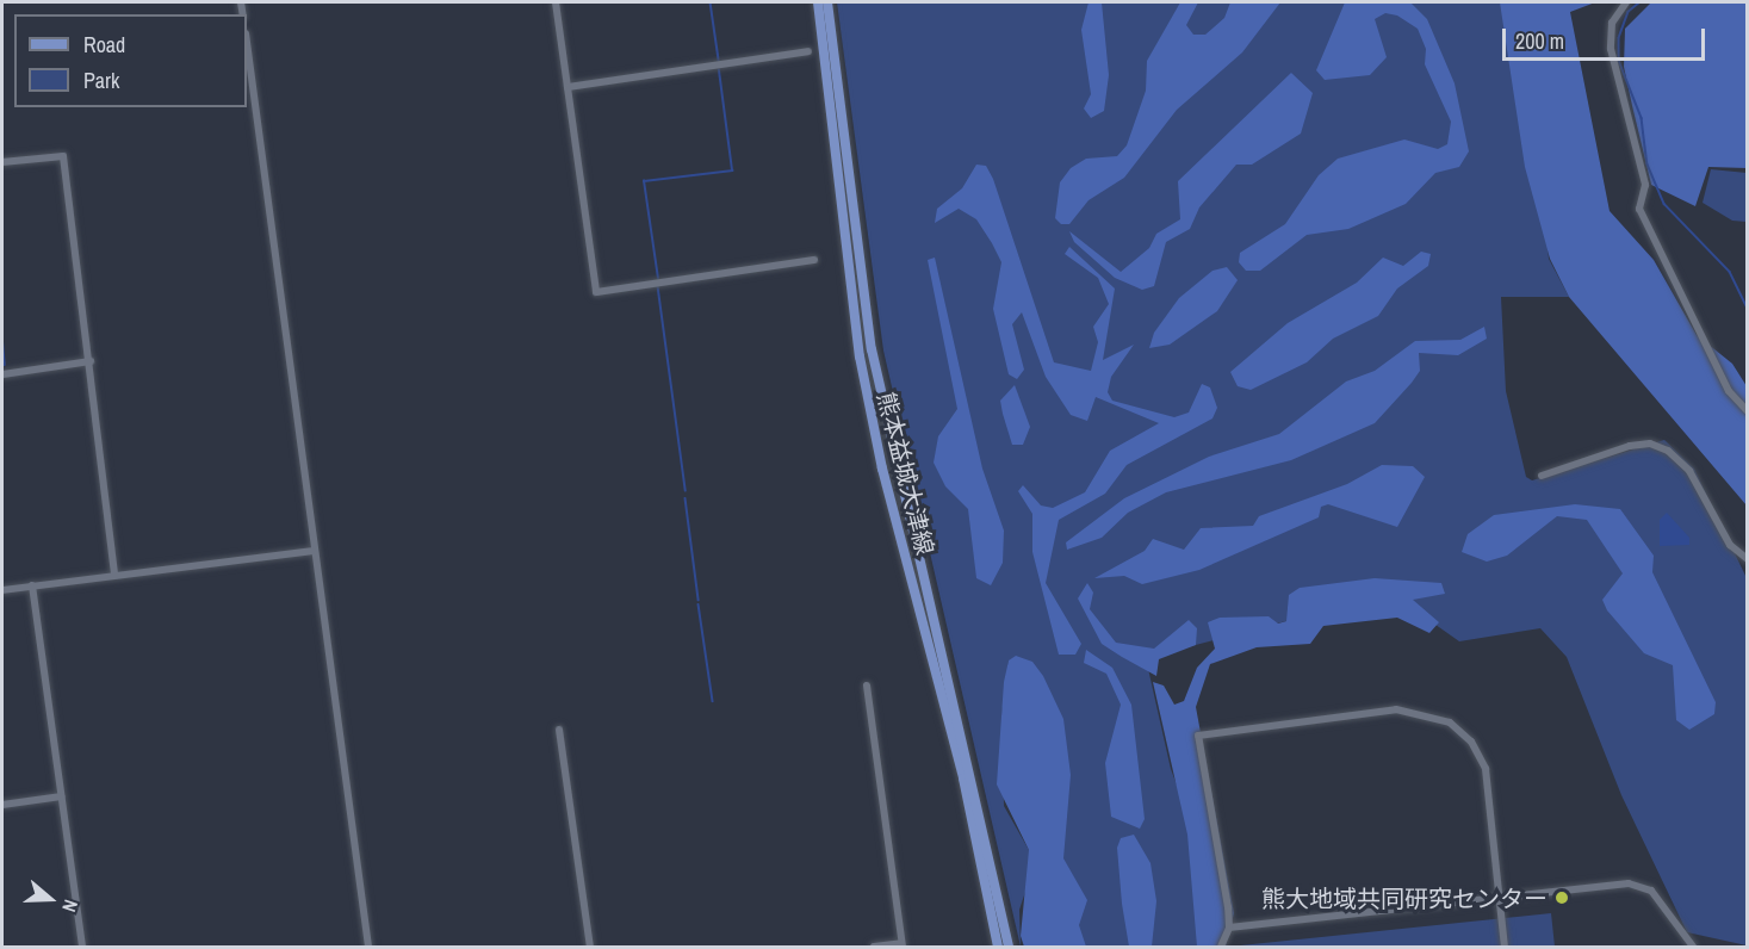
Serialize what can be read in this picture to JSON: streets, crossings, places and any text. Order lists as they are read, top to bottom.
{
  "streets": {
    "main road": ["熊本益城大津線"]
  },
  "places": ["熊大地域共同研究センター"],
  "legend": ["Road", "Park"],
  "scale_bar": "200 m",
  "north": "right"
}
